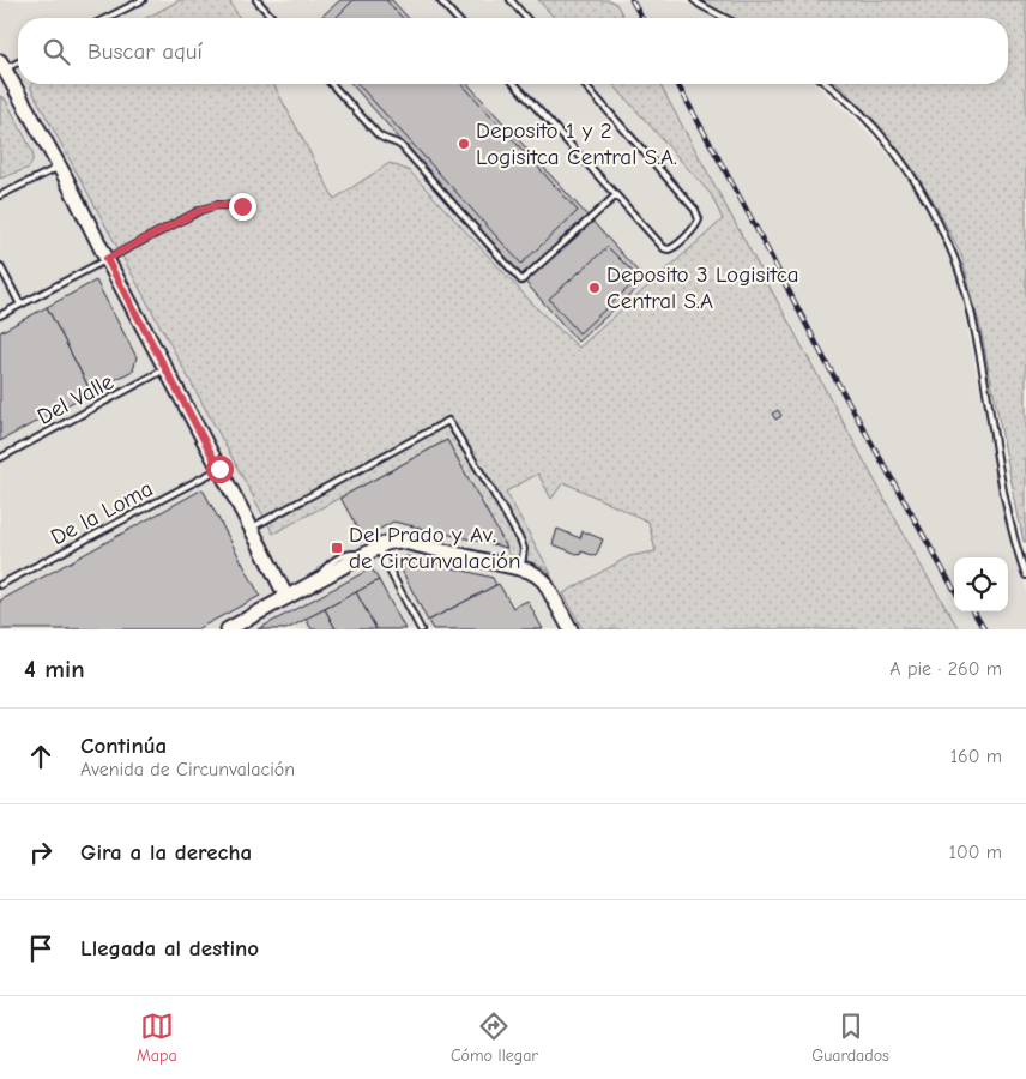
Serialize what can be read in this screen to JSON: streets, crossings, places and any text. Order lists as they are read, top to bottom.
{
  "streets": {
    "lane": ["Del Valle", "De la Loma"]
  },
  "places": {
    "other": ["Deposito 1 y 2 Logisitca Central S.A.", "Deposito 3 Logisitca Central S.A"],
    "transit": ["Del Prado y Av. de Circunvalación"]
  },
  "page": {
    "search": "Buscar aquí",
    "heading": ["4 min", "A pie · 260 m"],
    "list": [
      ["Continúa", "Avenida de Circunvalación", "160 m"],
      ["Gira a la derecha", "100 m"],
      "Llegada al destino"
    ],
    "nav": ["Mapa", "Cómo llegar", "Guardados"]
  }
}
